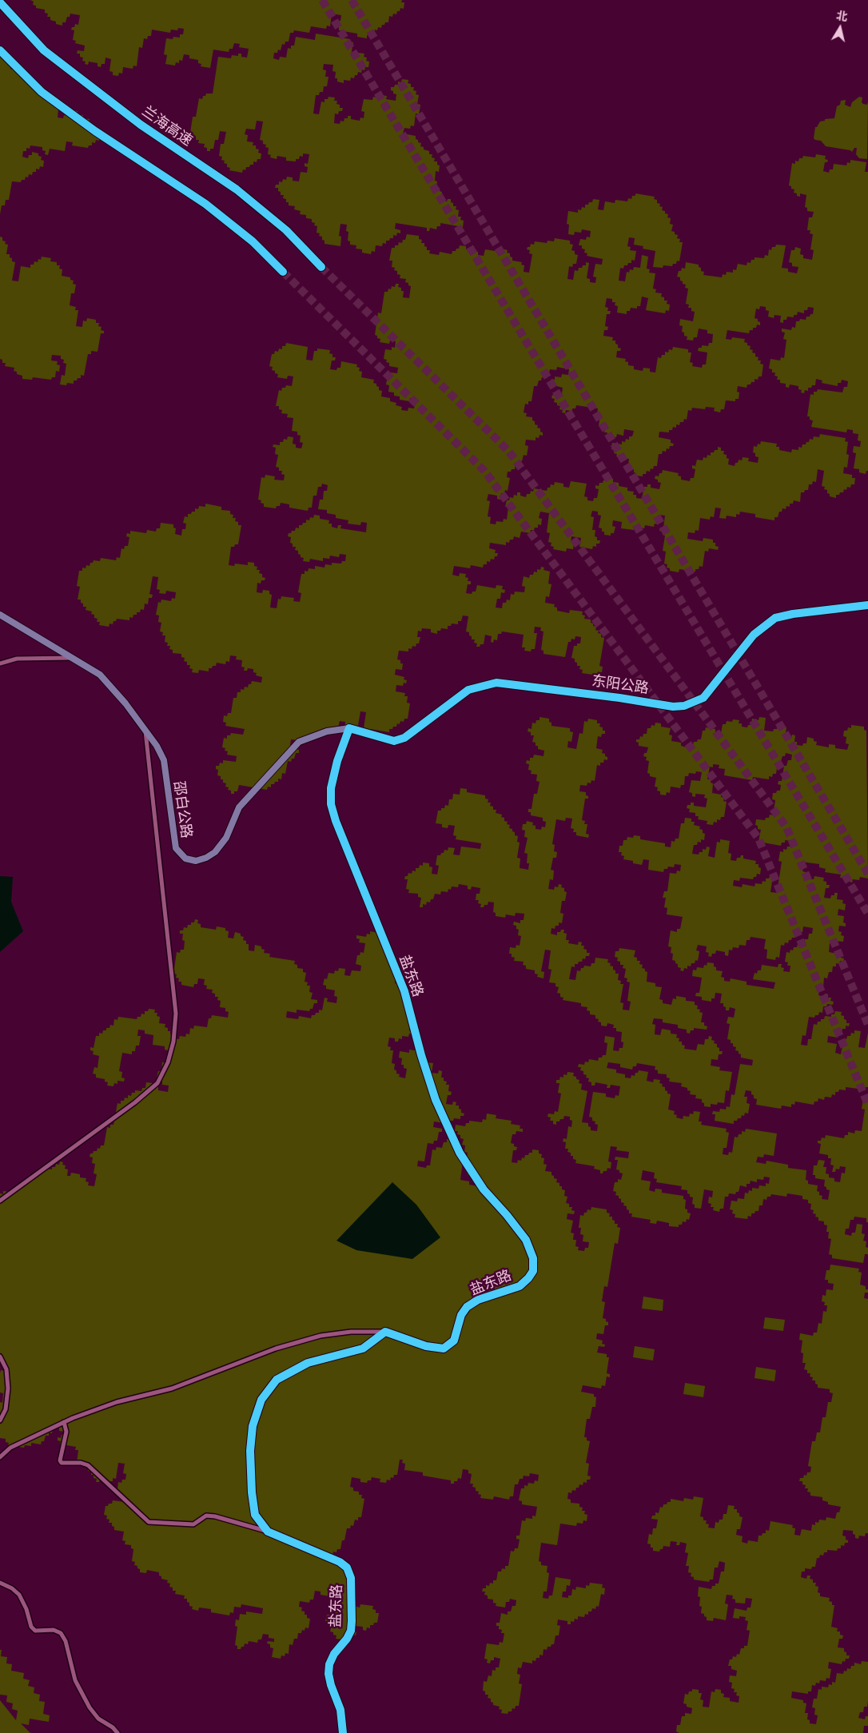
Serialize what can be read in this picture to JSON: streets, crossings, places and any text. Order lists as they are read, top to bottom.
{
  "streets": {
    "highway": ["兰海高速", "东阳公路", "盐东路"],
    "street": ["邵白公路"]
  },
  "crossings": [
    ["东阳公路", "邵白公路"],
    ["东阳公路", "盐东路"],
    ["邵白公路", "盐东路"]
  ],
  "north": "top"
}
